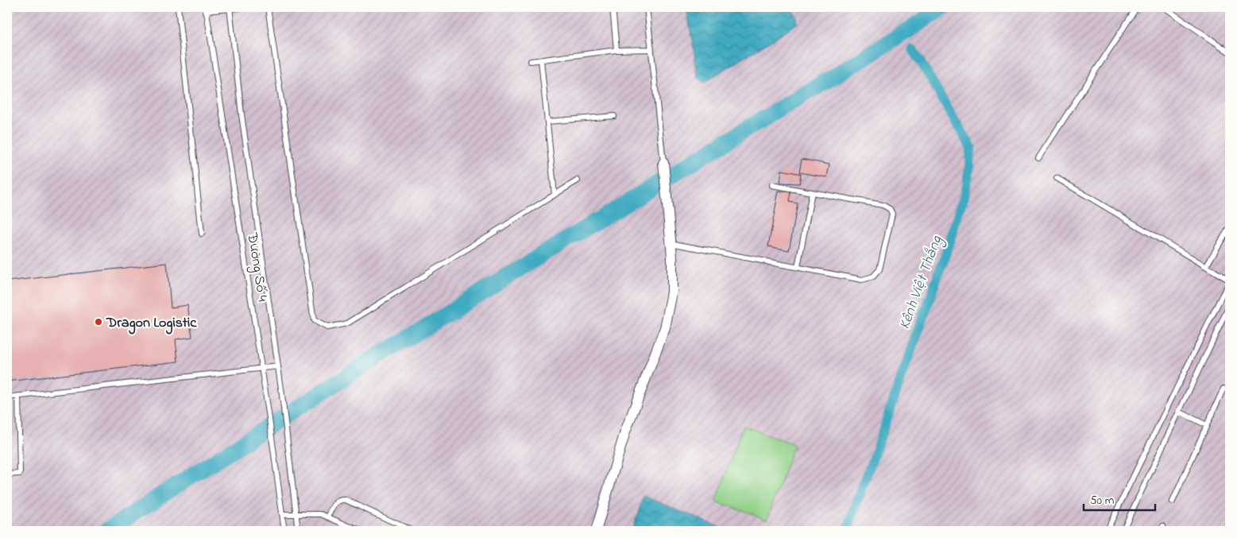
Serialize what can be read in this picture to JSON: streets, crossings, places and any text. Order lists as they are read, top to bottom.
{
  "streets": {
    "lane": ["Đường Số 4"]
  },
  "water": ["Kênh Việt Thắng"],
  "places": ["Dragon Logistic"],
  "scale_bar": "50 m"
}
